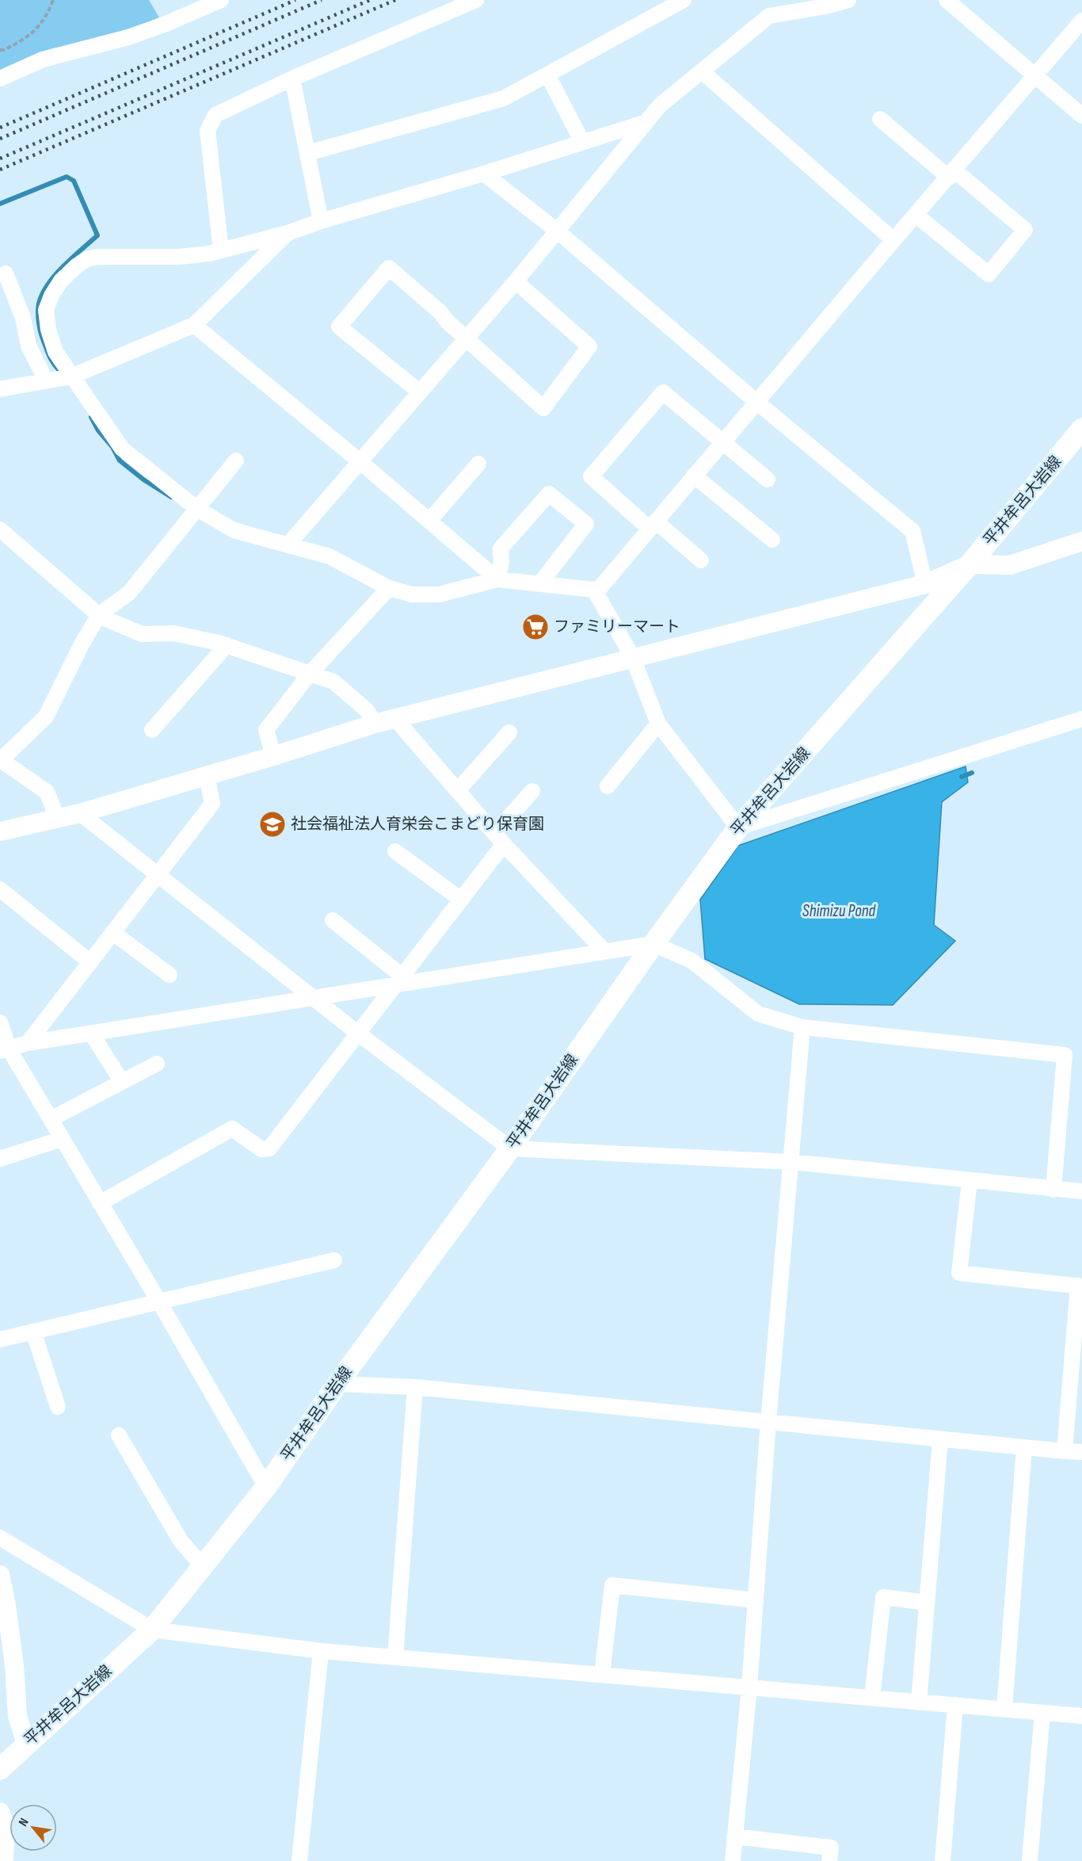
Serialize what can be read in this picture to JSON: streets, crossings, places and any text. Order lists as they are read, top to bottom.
{
  "streets": {
    "main road": ["平井牟呂大岩線"]
  },
  "water": ["Shimizu Pond"],
  "places": {
    "supermarket": ["ファミリーマート"],
    "school or university": ["社会福祉法人育栄会こまどり保育園"]
  },
  "north": "top left"
}
